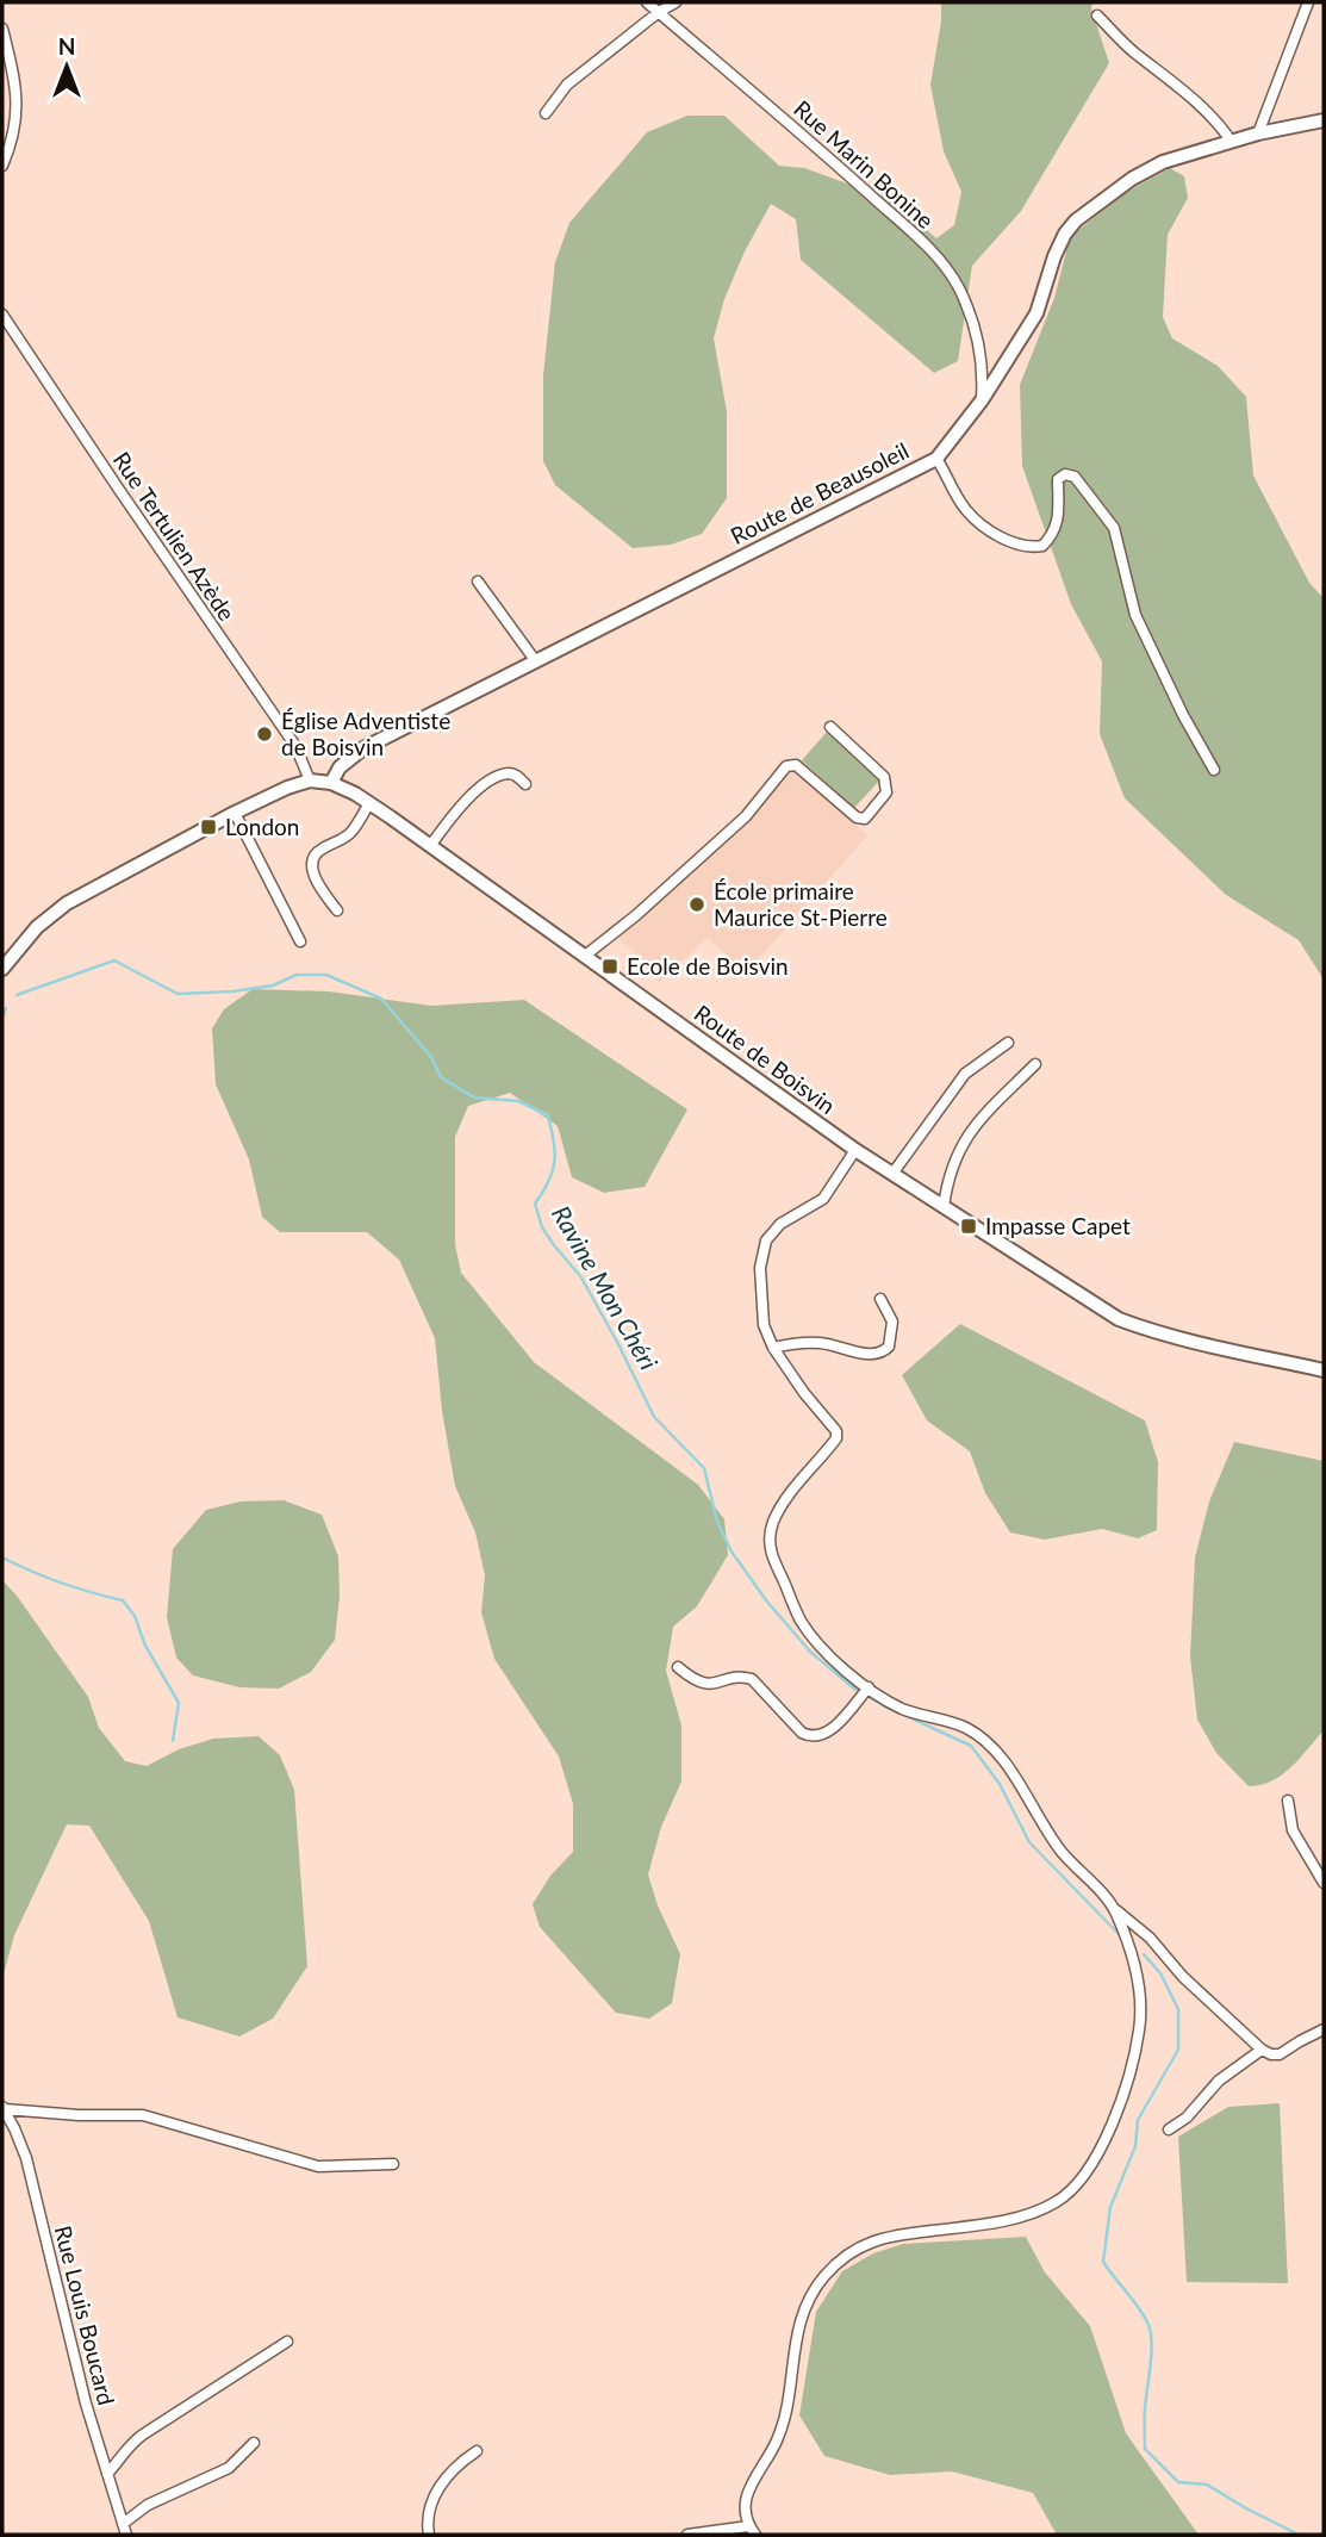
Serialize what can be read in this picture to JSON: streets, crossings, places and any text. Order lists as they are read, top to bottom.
{
  "streets": {
    "main road": ["Route de Beausoleil", "Route de Boisvin"],
    "street": ["Rue Marin Bonine", "Rue Tertulien Azède", "Rue Louis Boucard"]
  },
  "crossings": [
    ["Rue Marin Bonine", "Route de Beausoleil"],
    ["Route de Beausoleil", "Route de Boisvin"],
    ["Rue Tertulien Azède", "Route de Boisvin"]
  ],
  "water": ["Ravine Mon Chéri"],
  "places": {
    "other": ["Église Adventiste de Boisvin", "École primaire Maurice St-Pierre"],
    "transit": ["London", "Ecole de Boisvin", "Impasse Capet"]
  },
  "north": "top"
}
